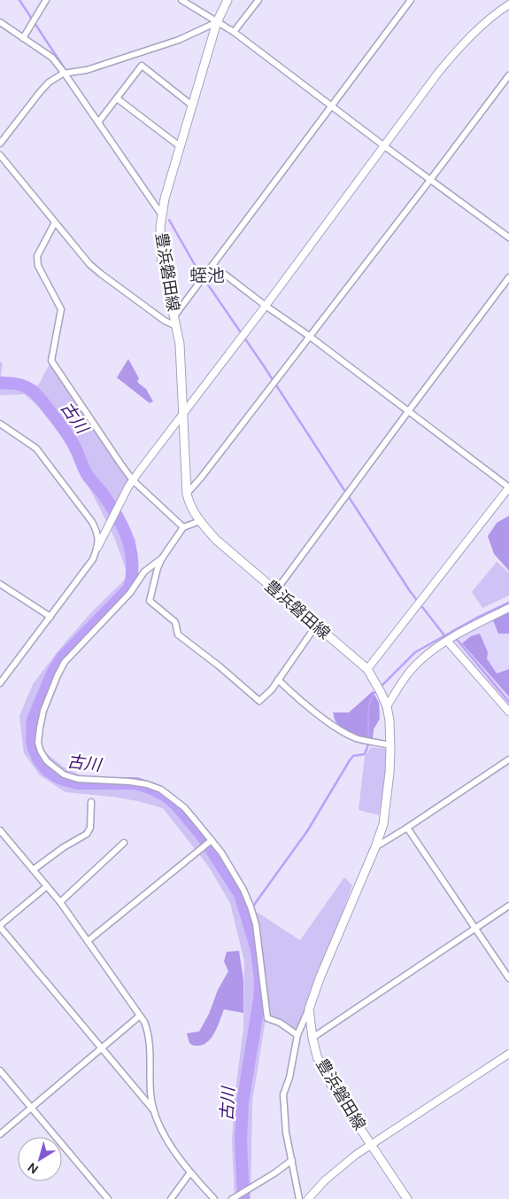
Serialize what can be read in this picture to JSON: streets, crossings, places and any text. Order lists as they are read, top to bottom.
{
  "streets": {
    "main road": ["豊浜磐田線"]
  },
  "districts": ["蛭池"],
  "water": ["古川"],
  "north": "bottom left"
}
